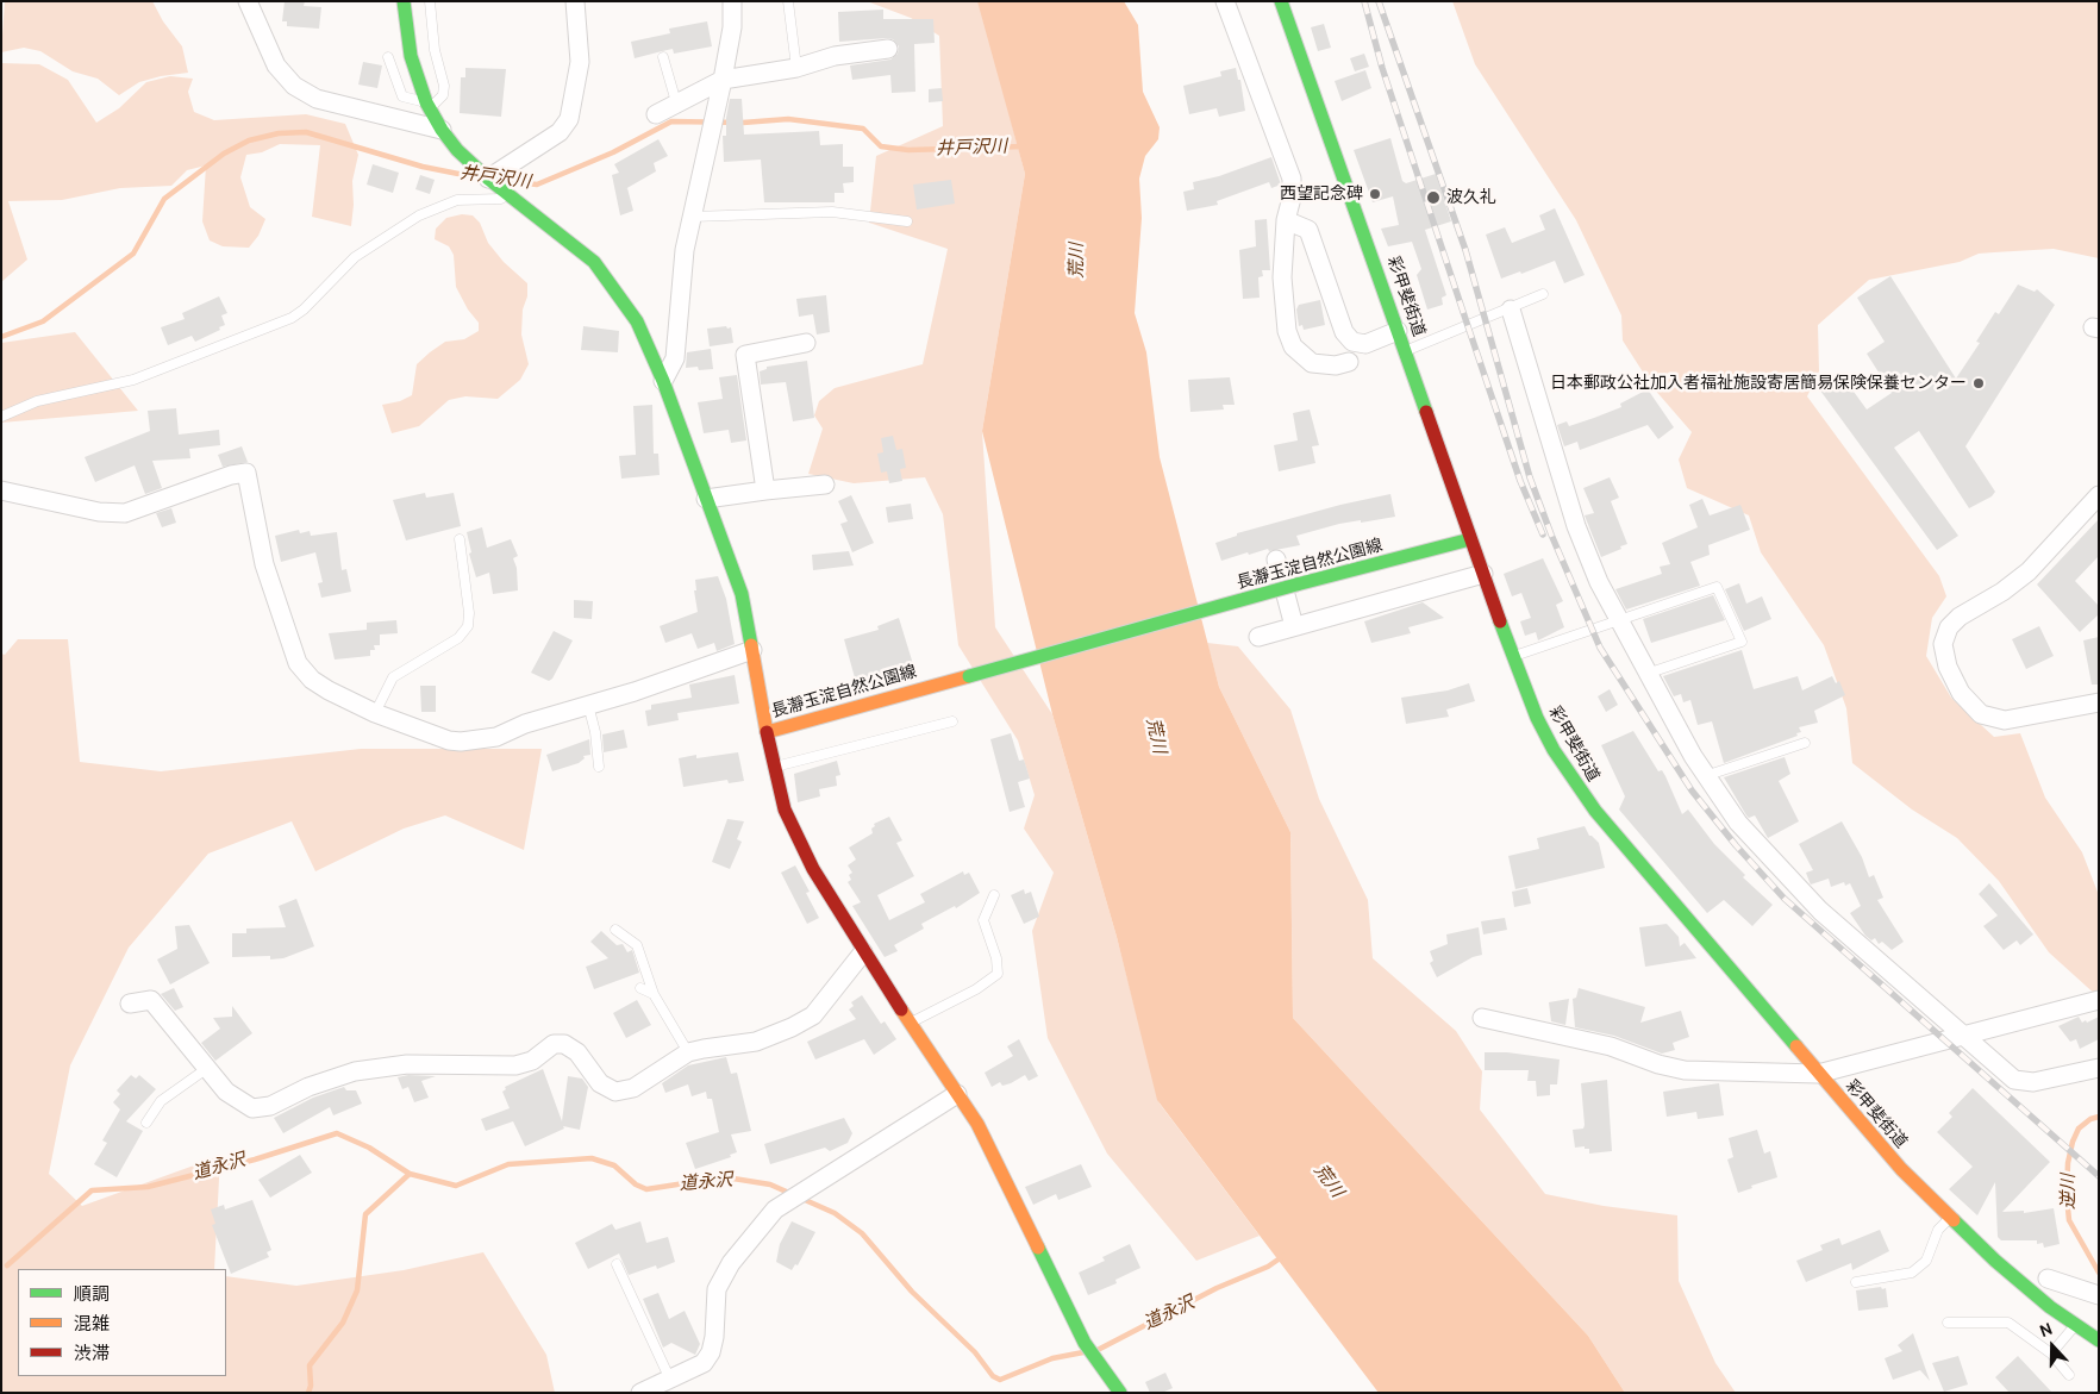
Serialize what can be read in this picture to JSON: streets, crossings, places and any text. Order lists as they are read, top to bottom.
{
  "streets": {
    "main road": ["彩甲斐街道", "長瀞玉淀自然公園線"]
  },
  "crossings": [
    ["彩甲斐街道", "長瀞玉淀自然公園線"]
  ],
  "water": [
    "井戸沢川",
    "荒川",
    "道永沢",
    "逆川"
  ],
  "places": ["西望記念碑", "波久礼", "日本郵政公社加入者福祉施設寄居簡易保険保養センター"],
  "legend": ["順調", "混雑", "渋滞"],
  "north": "top"
}
